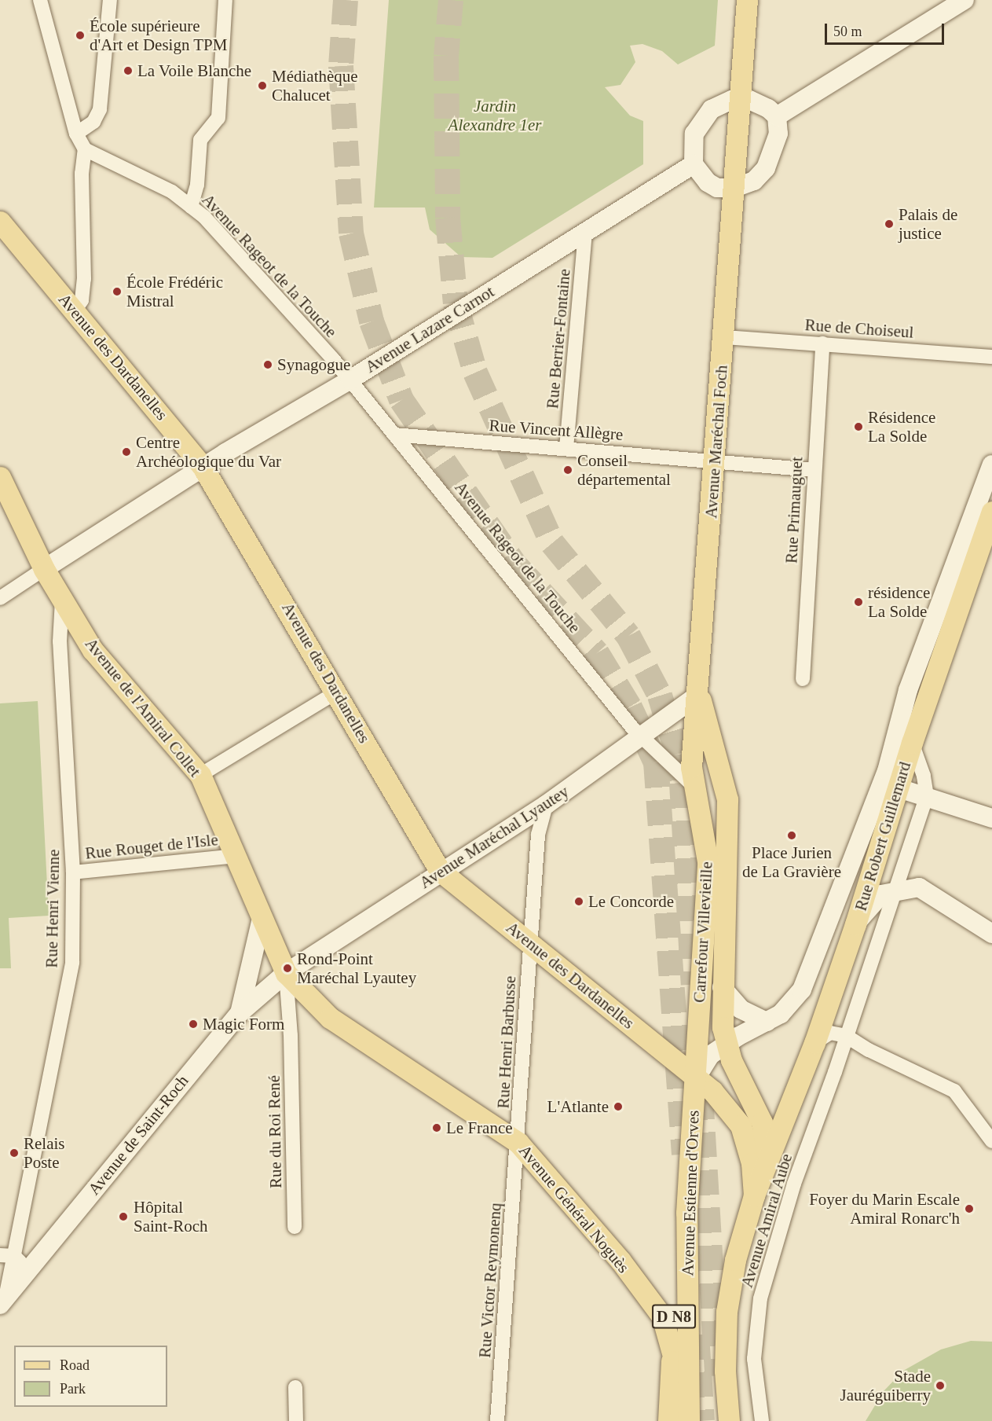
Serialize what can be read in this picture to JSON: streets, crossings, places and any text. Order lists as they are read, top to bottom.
{
  "streets": {
    "main road": [
      "Avenue Lazare Carnot",
      "Avenue des Dardanelles",
      "Avenue Maréchal Foch",
      "Avenue de l'Amiral Collet",
      "Rue Robert Guillemard",
      "Avenue Maréchal Lyautey",
      "Carrefour Villevieille",
      "Avenue de Saint-Roch",
      "Avenue Estienne d'Orves",
      "Avenue Général Noguès",
      "D N8"
    ],
    "street": [
      "Avenue Rageot de la Touche",
      "Rue de Choiseul",
      "Rue Berrier-Fontaine",
      "Rue Vincent Allègre",
      "Rue Primauguet",
      "Rue Rouget de l'Isle",
      "Rue Henri Vienne",
      "Rue Henri Barbusse",
      "Rue du Roi René",
      "Avenue Amiral Aube",
      "Rue Victor Reymonenq"
    ]
  },
  "crossings": [
    ["Avenue Rageot de la Touche", "Avenue Lazare Carnot"],
    ["Avenue Rageot de la Touche", "Rue Vincent Allègre"],
    ["Avenue Rageot de la Touche", "Avenue Maréchal Foch"],
    ["Avenue Rageot de la Touche", "Avenue Maréchal Lyautey"],
    ["Avenue Rageot de la Touche", "Carrefour Villevieille"],
    ["Rue de Choiseul", "Avenue Maréchal Foch"],
    ["Rue de Choiseul", "Rue Primauguet"],
    ["Avenue Lazare Carnot", "Rue Berrier-Fontaine"],
    ["Avenue Lazare Carnot", "Avenue des Dardanelles"],
    ["Avenue Lazare Carnot", "Avenue de l'Amiral Collet"],
    ["Rue Berrier-Fontaine", "Rue Vincent Allègre"],
    ["Avenue des Dardanelles", "Avenue Maréchal Lyautey"],
    ["Avenue des Dardanelles", "Carrefour Villevieille"],
    ["Avenue des Dardanelles", "Rue Henri Barbusse"],
    ["Avenue des Dardanelles", "Avenue Estienne d'Orves"],
    ["Rue Vincent Allègre", "Avenue Maréchal Foch"],
    ["Rue Vincent Allègre", "Rue Primauguet"],
    ["Avenue Maréchal Foch", "Avenue Maréchal Lyautey"],
    ["Avenue Maréchal Foch", "Carrefour Villevieille"],
    ["Avenue de l'Amiral Collet", "Rue Rouget de l'Isle"],
    ["Avenue de l'Amiral Collet", "Rue Henri Vienne"],
    ["Rue Robert Guillemard", "Carrefour Villevieille"],
    ["Avenue Maréchal Lyautey", "Carrefour Villevieille"],
    ["Avenue Maréchal Lyautey", "Rue Henri Barbusse"],
    ["Avenue Maréchal Lyautey", "Rue du Roi René"],
    ["Avenue Maréchal Lyautey", "Avenue de Saint-Roch"],
    ["Avenue Maréchal Lyautey", "Avenue Général Noguès"],
    ["Rue Rouget de l'Isle", "Rue Henri Vienne"],
    ["Rue Henri Vienne", "Avenue de Saint-Roch"],
    ["Carrefour Villevieille", "Avenue Estienne d'Orves"],
    ["Rue Henri Barbusse", "Avenue Général Noguès"],
    ["Rue Henri Barbusse", "Rue Victor Reymonenq"],
    ["Rue du Roi René", "Avenue de Saint-Roch"],
    ["Rue du Roi René", "Avenue Général Noguès"],
    ["Avenue de Saint-Roch", "Avenue Général Noguès"],
    ["Avenue Estienne d'Orves", "D N8"],
    ["Avenue Général Noguès", "Rue Victor Reymonenq"],
    ["Avenue Général Noguès", "D N8"]
  ],
  "parks": ["Jardin Alexandre 1er"],
  "places": [
    "École supérieure d'Art et Design TPM",
    "La Voile Blanche",
    "Médiathèque Chalucet",
    "Palais de justice",
    "École Frédéric Mistral",
    "Synagogue",
    "Résidence La Solde",
    "Centre Archéologique du Var",
    "Conseil départemental",
    "résidence La Solde",
    "Place Jurien de La Gravière",
    "Le Concorde",
    "Rond-Point Maréchal Lyautey",
    "Magic Form",
    "L'Atlante",
    "Le France",
    "Relais Poste",
    "Foyer du Marin Escale Amiral Ronarc'h",
    "Hôpital Saint-Roch",
    "Stade Jauréguiberry"
  ],
  "legend": ["Road", "Park"],
  "scale_bar": "50 m"
}
